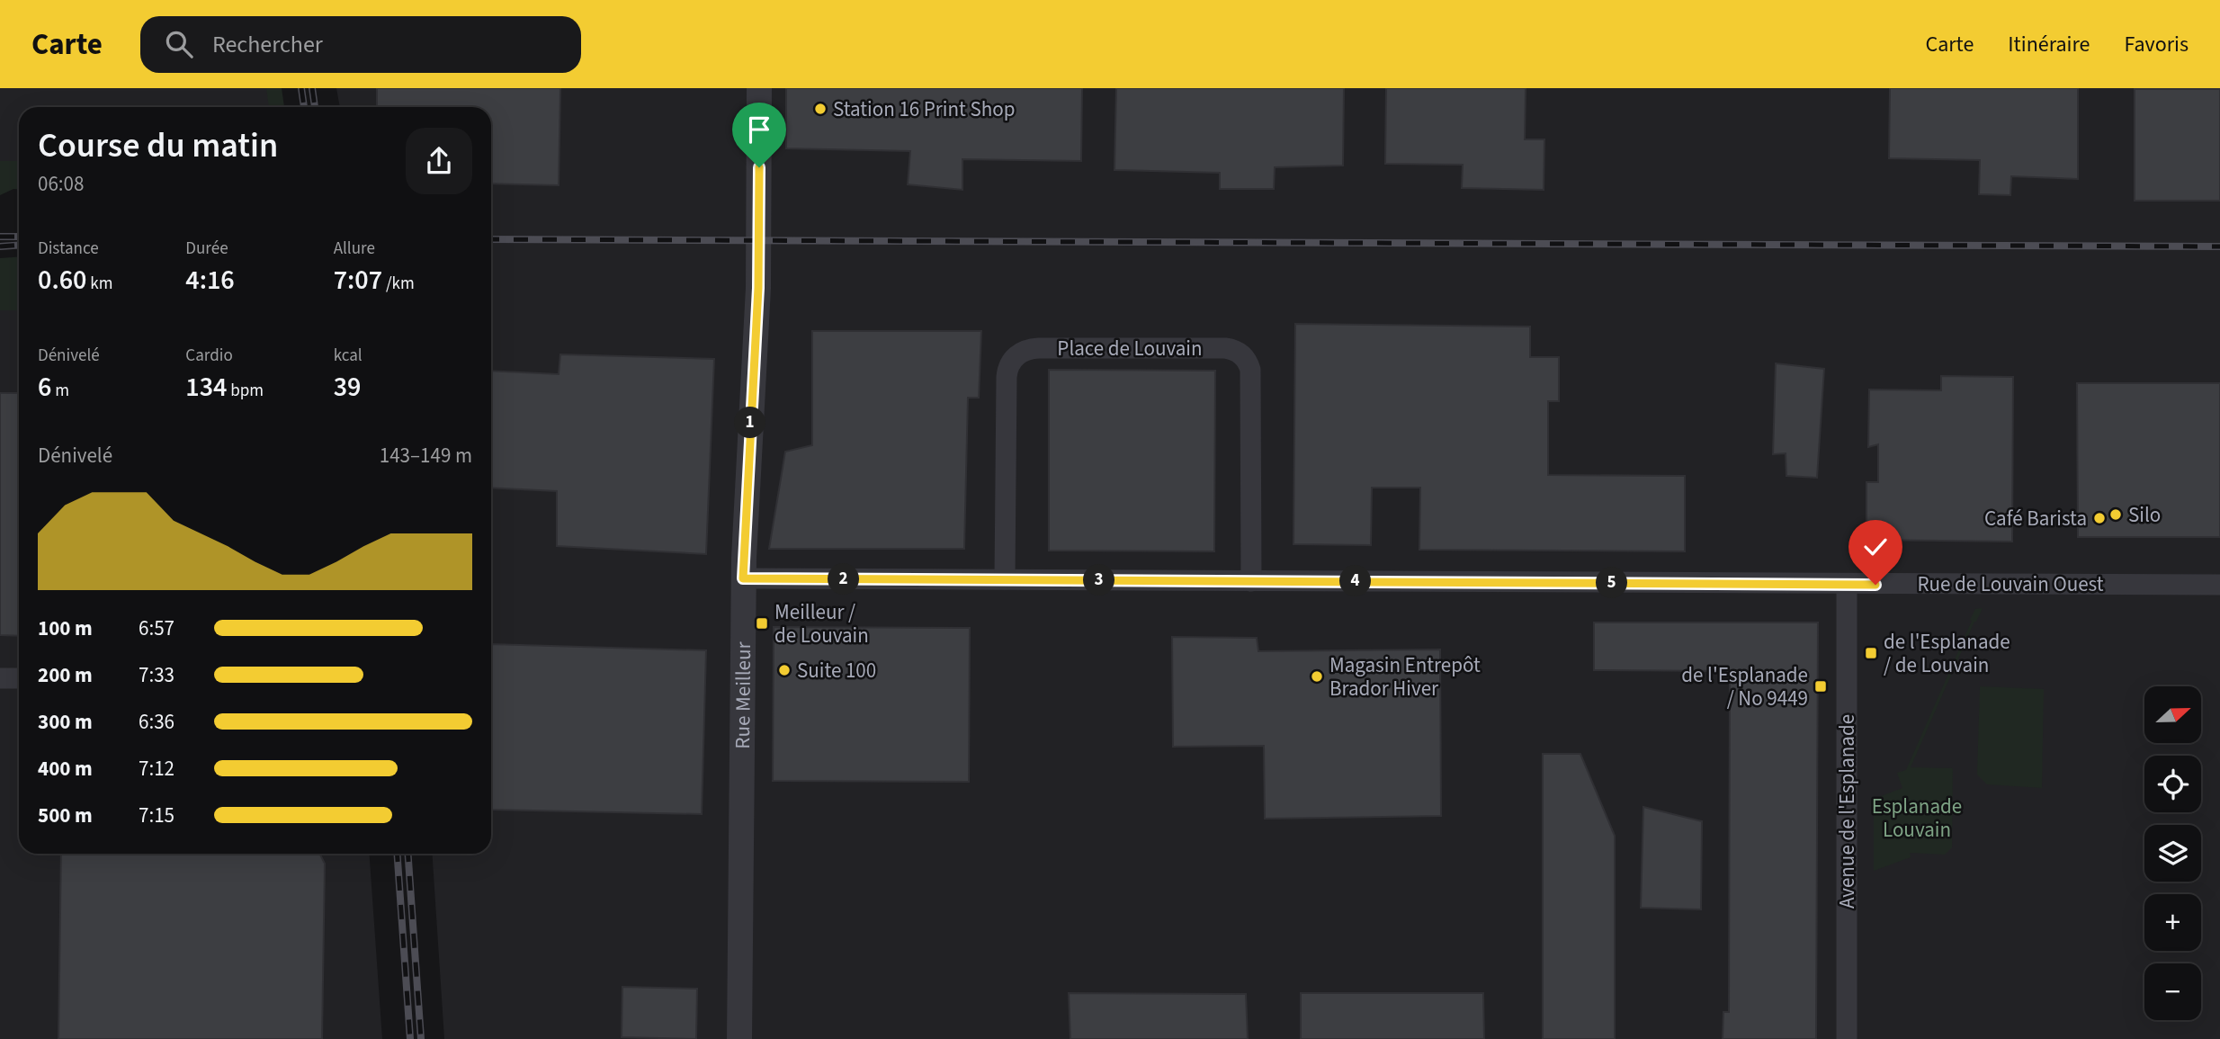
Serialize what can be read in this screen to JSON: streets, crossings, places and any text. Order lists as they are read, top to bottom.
{
  "streets": {
    "street": [
      "Place de Louvain",
      "Rue de Louvain Ouest",
      "Rue Meilleur",
      "Avenue de l'Esplanade"
    ]
  },
  "crossings": [
    ["Place de Louvain", "Rue de Louvain Ouest"],
    ["Rue de Louvain Ouest", "Rue Meilleur"],
    ["Rue de Louvain Ouest", "Avenue de l'Esplanade"]
  ],
  "parks": ["Esplanade Louvain"],
  "places": {
    "other": [
      "Station 16 Print Shop",
      "Silo",
      "Café Barista",
      "Suite 100",
      "Magasin Entrepôt Brador Hiver"
    ],
    "transit": ["Meilleur / de Louvain", "de l'Esplanade / de Louvain", "de l'Esplanade / No 9449"]
  },
  "north": "right",
  "page": {
    "header": "Carte",
    "search": "Rechercher",
    "nav": ["Carte", "Itinéraire", "Favoris"],
    "heading": ["Course du matin", "06:08"],
    "stats": [
      ["Distance", "0.60 km"],
      ["Durée", "4:16"],
      ["Allure", "7:07 /km"],
      ["Dénivelé", "6 m"],
      ["Cardio", "134 bpm"],
      ["kcal", "39"]
    ],
    "pins": [
      "1",
      "2",
      "3",
      "4",
      "5"
    ],
    "chart": ["Dénivelé", "143–149 m"],
    "list": [
      {
        "name": "100 m",
        "note": "6:57"
      },
      {
        "name": "200 m",
        "note": "7:33"
      },
      {
        "name": "300 m",
        "note": "6:36"
      },
      {
        "name": "400 m",
        "note": "7:12"
      },
      {
        "name": "500 m",
        "note": "7:15"
      }
    ],
    "map_buttons": ["+", "−"]
  }
}
